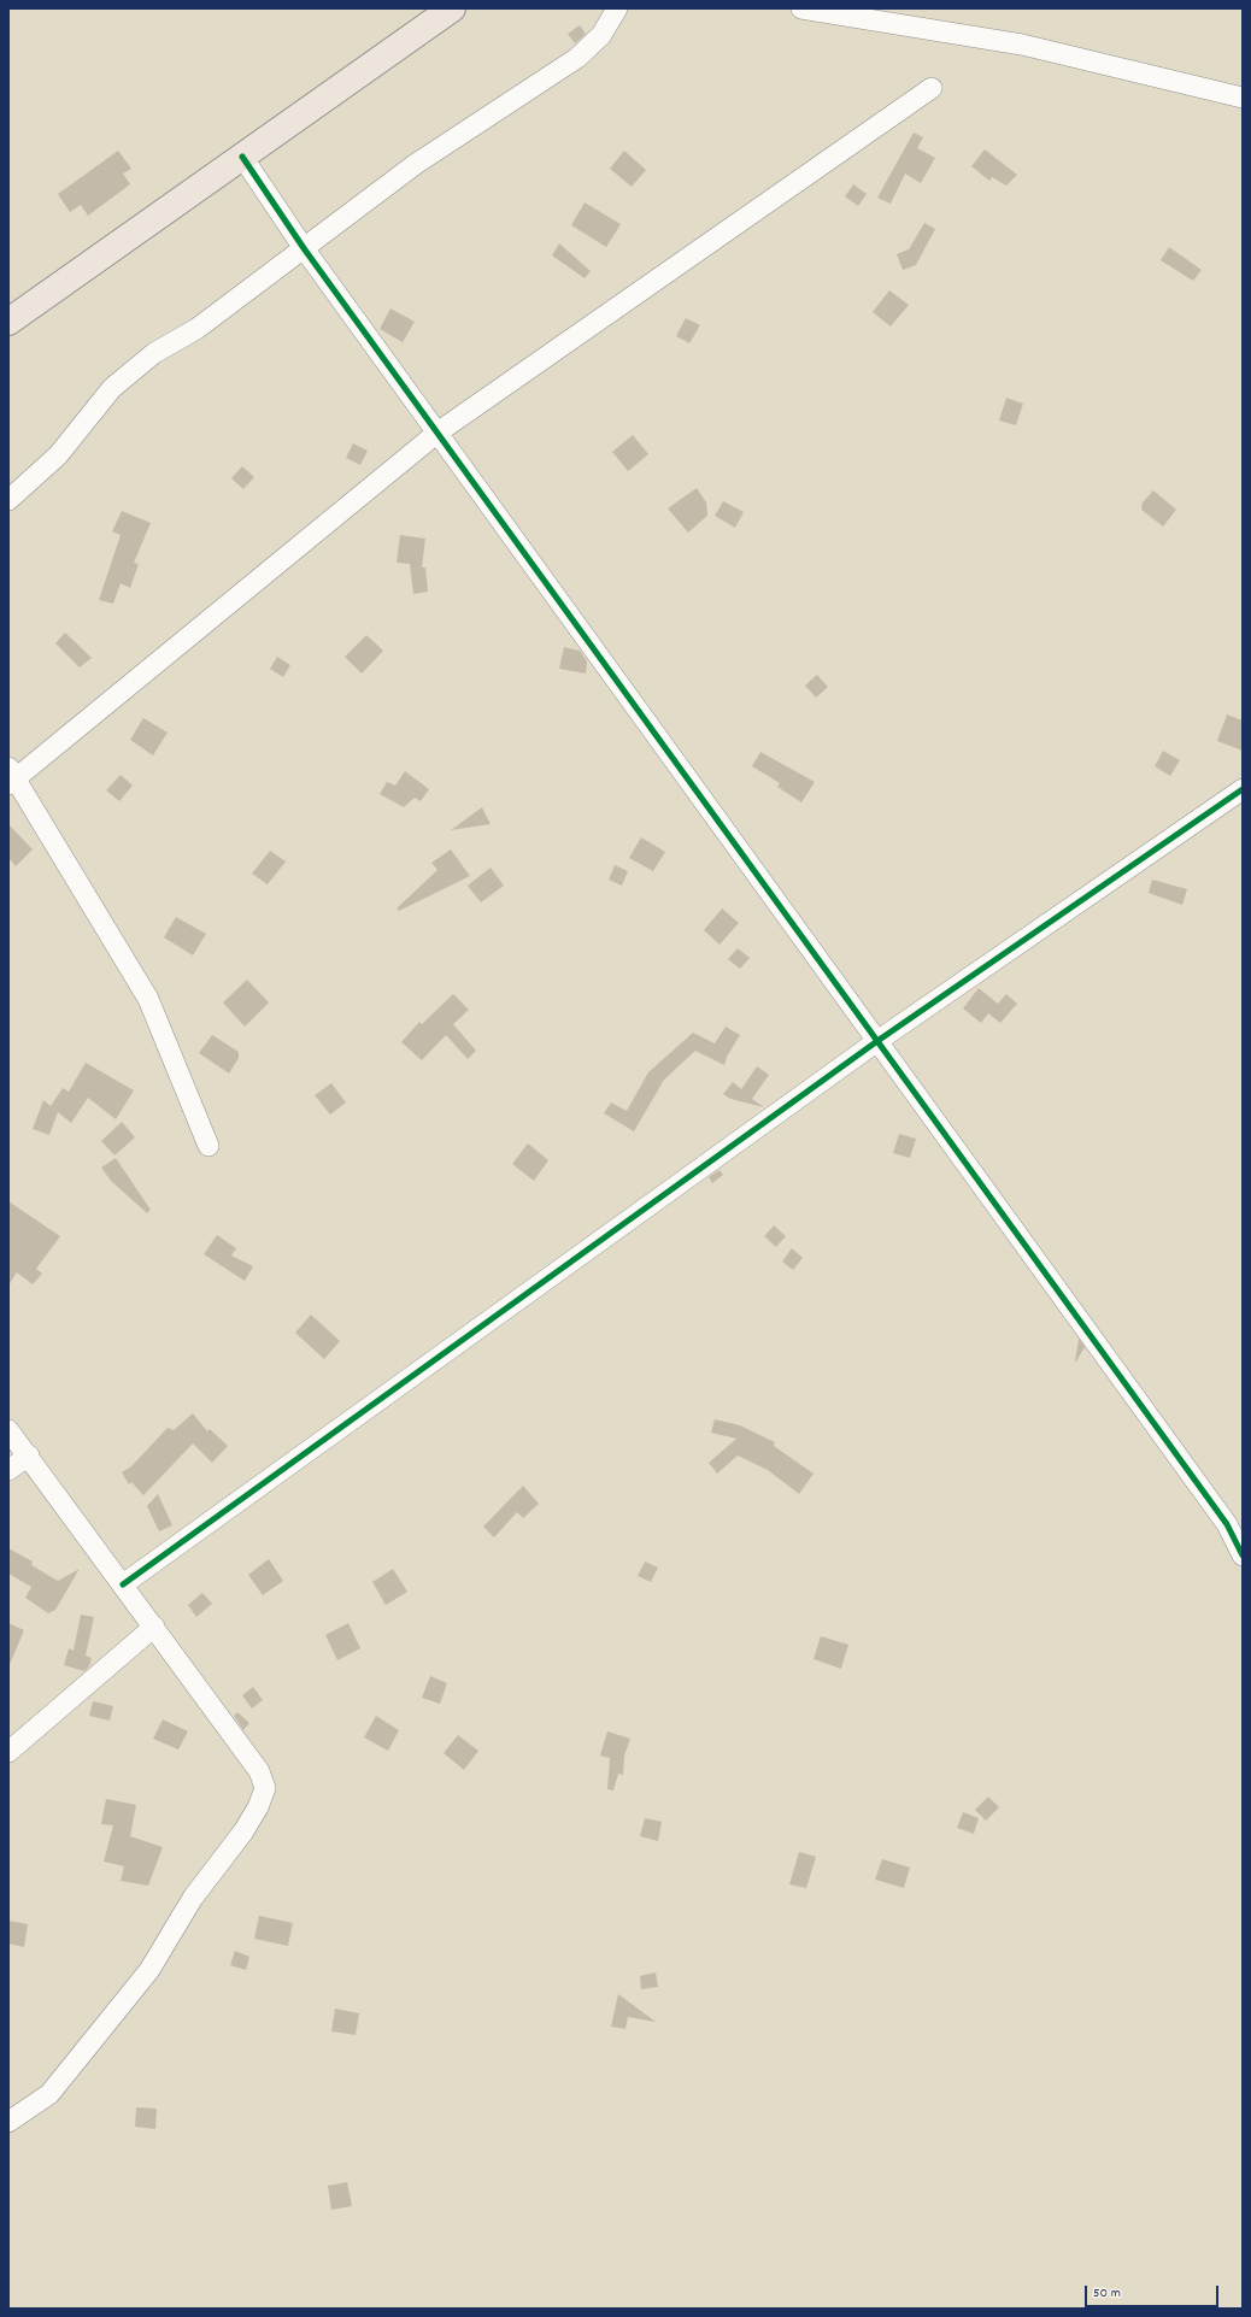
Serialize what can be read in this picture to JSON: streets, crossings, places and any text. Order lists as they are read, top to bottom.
{
  "scale_bar": "50 m"
}
